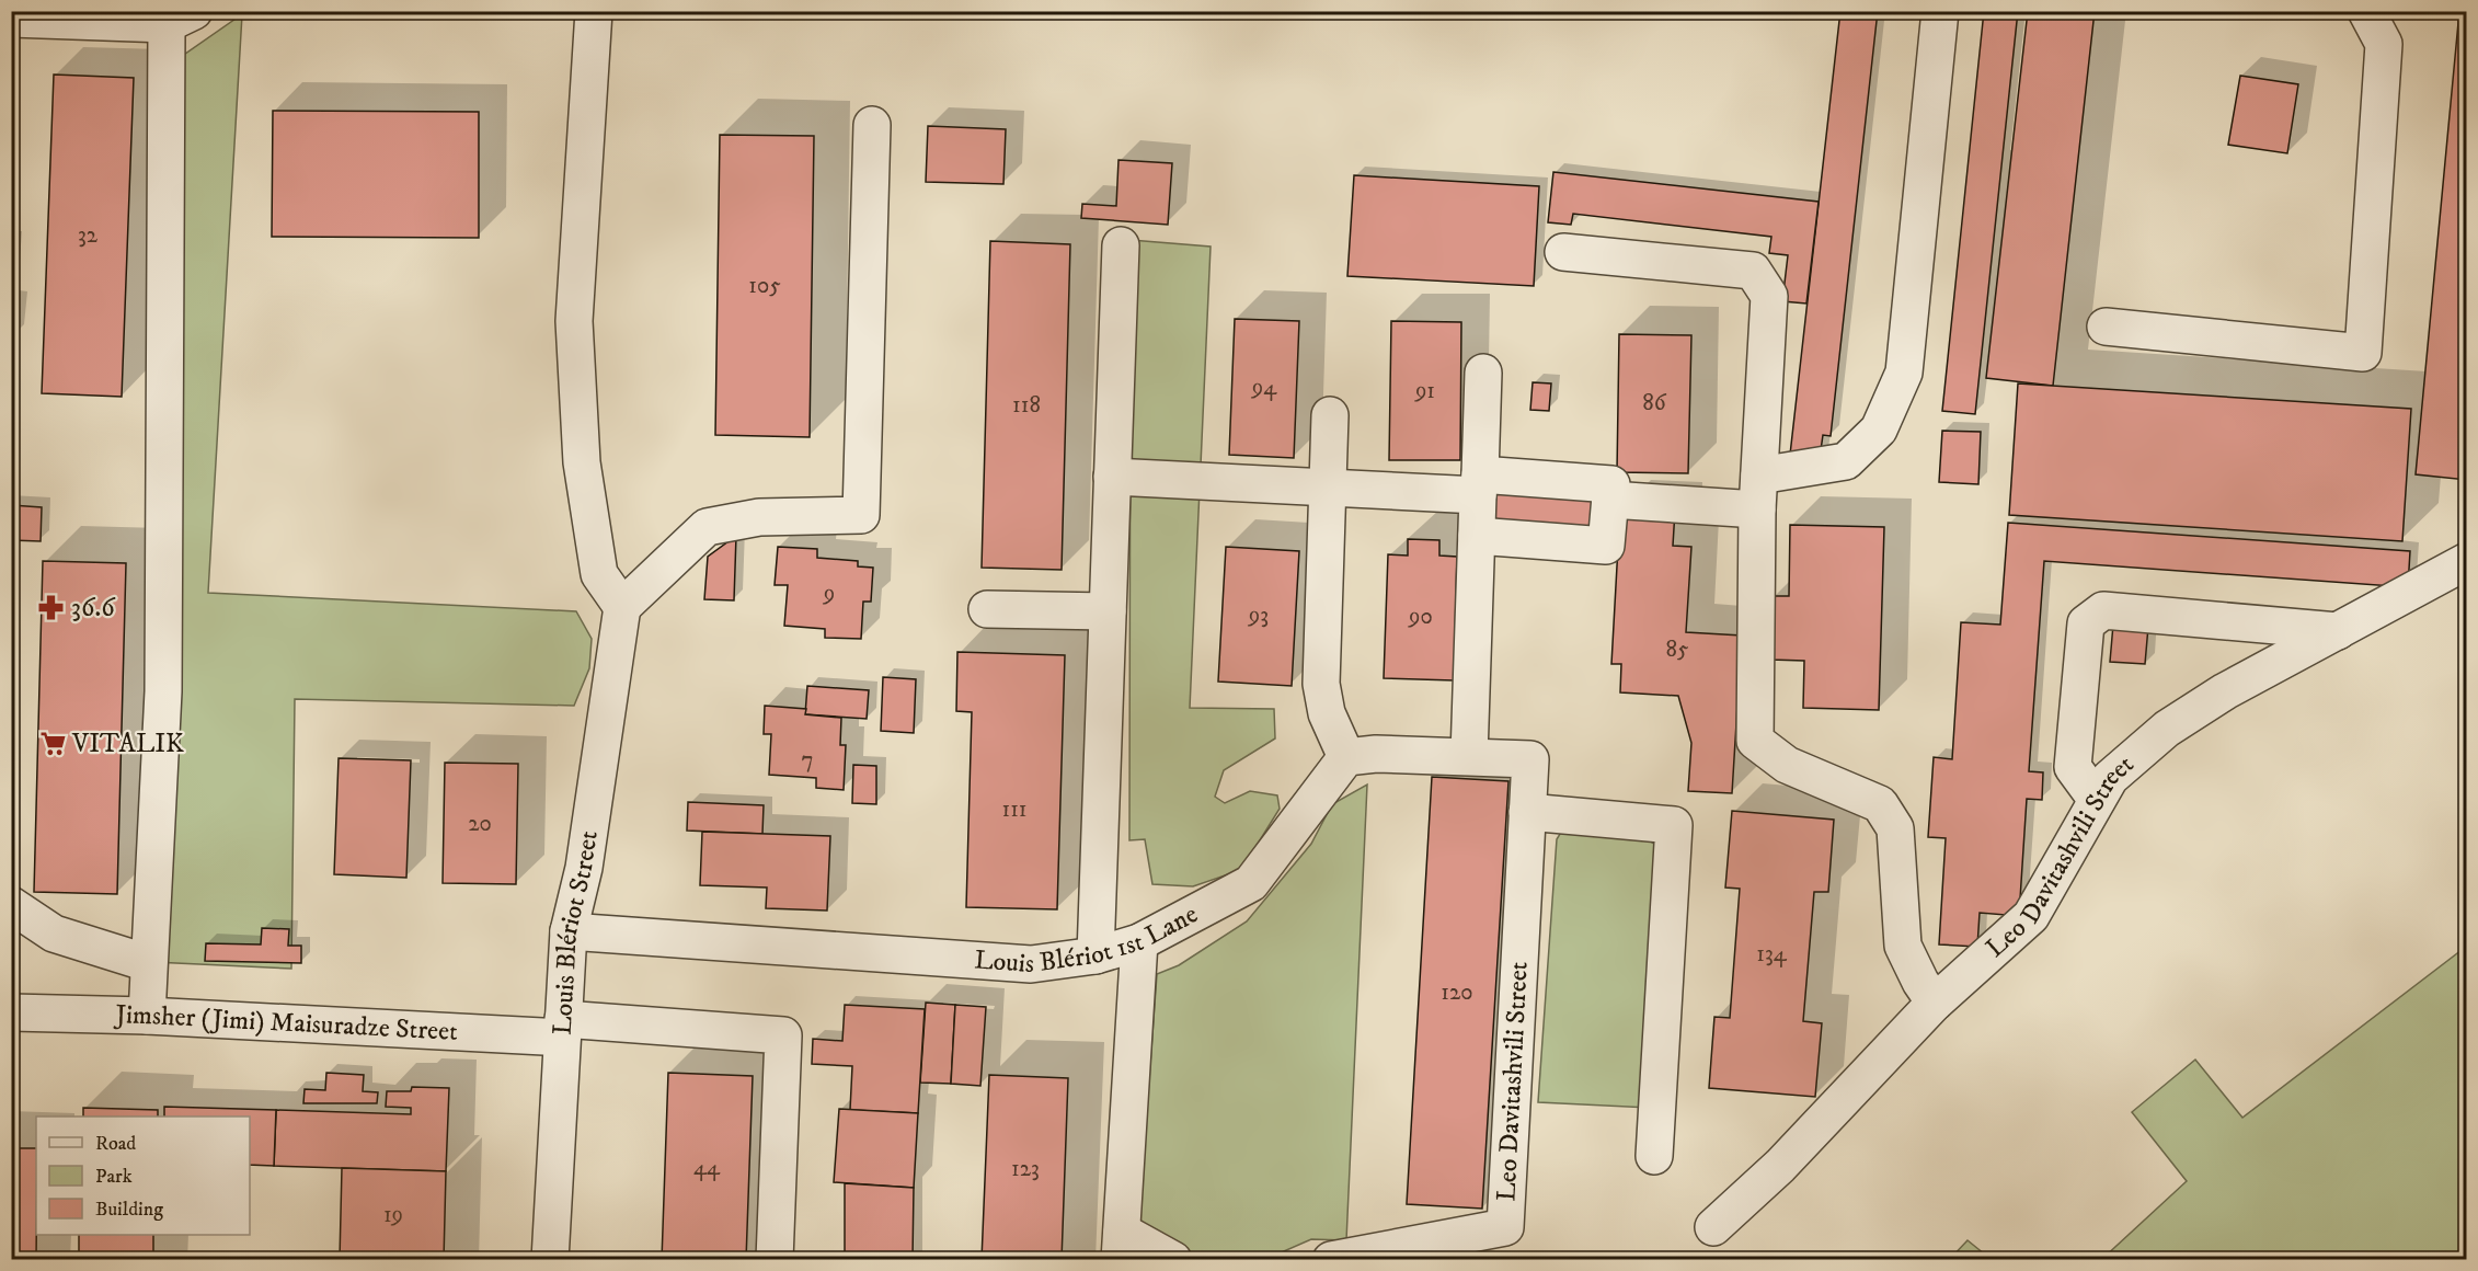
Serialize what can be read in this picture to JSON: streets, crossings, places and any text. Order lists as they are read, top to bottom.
{
  "streets": {
    "street": [
      "Leo Davitashvili Street",
      "Louis Blériot Street",
      "Louis Blériot 1st Lane",
      "Jimsher (Jimi) Maisuradze Street"
    ]
  },
  "crossings": [
    ["Louis Blériot Street", "Louis Blériot 1st Lane"],
    ["Louis Blériot Street", "Jimsher (Jimi) Maisuradze Street"]
  ],
  "places": {
    "pharmacy": ["36.6"],
    "supermarket": ["VITALIK"]
  },
  "house_numbers": [
    "32",
    "105",
    "94",
    "91",
    "86",
    "118",
    "9",
    "93",
    "90",
    "85",
    "7",
    "111",
    "20",
    "134",
    "120",
    "44",
    "123",
    "19"
  ],
  "legend": ["Road", "Park", "Building"]
}
